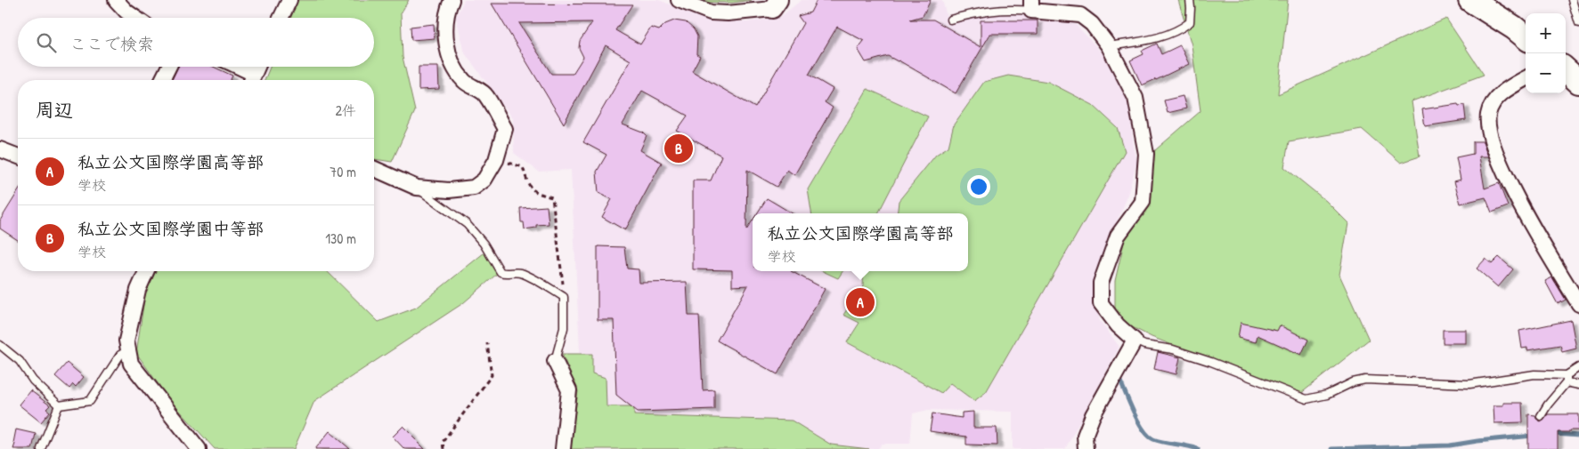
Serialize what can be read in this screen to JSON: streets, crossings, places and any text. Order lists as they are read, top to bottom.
{
  "page": {
    "map_buttons": ["+", "−"],
    "search": "ここで検索",
    "heading": ["周辺", "2件"],
    "pins": ["B", "A"],
    "list": [
      {
        "mark": "A",
        "name": "私立公文国際学園高等部",
        "note": "学校",
        "value": "70 m"
      },
      {
        "mark": "B",
        "name": "私立公文国際学園中等部",
        "note": "学校",
        "value": "130 m"
      }
    ],
    "popup": ["私立公文国際学園高等部", "学校"]
  }
}
